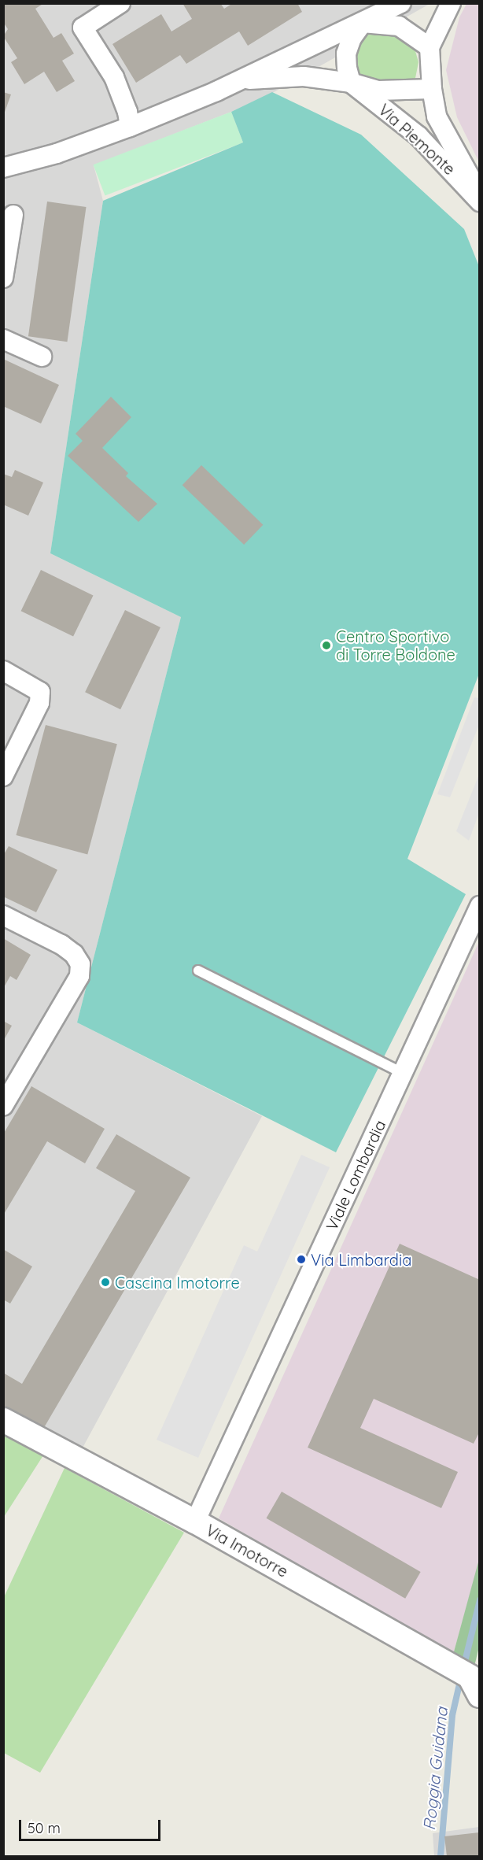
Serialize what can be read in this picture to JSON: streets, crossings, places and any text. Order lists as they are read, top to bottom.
{
  "streets": {
    "street": ["Via Piemonte", "Viale Lombardia", "Via Imotorre"]
  },
  "crossings": [
    ["Viale Lombardia", "Via Imotorre"]
  ],
  "water": ["Roggia Guidana"],
  "places": ["Centro Sportivo di Torre Boldone", "Via Limbardia", "Cascina Imotorre"],
  "scale_bar": "50 m"
}
